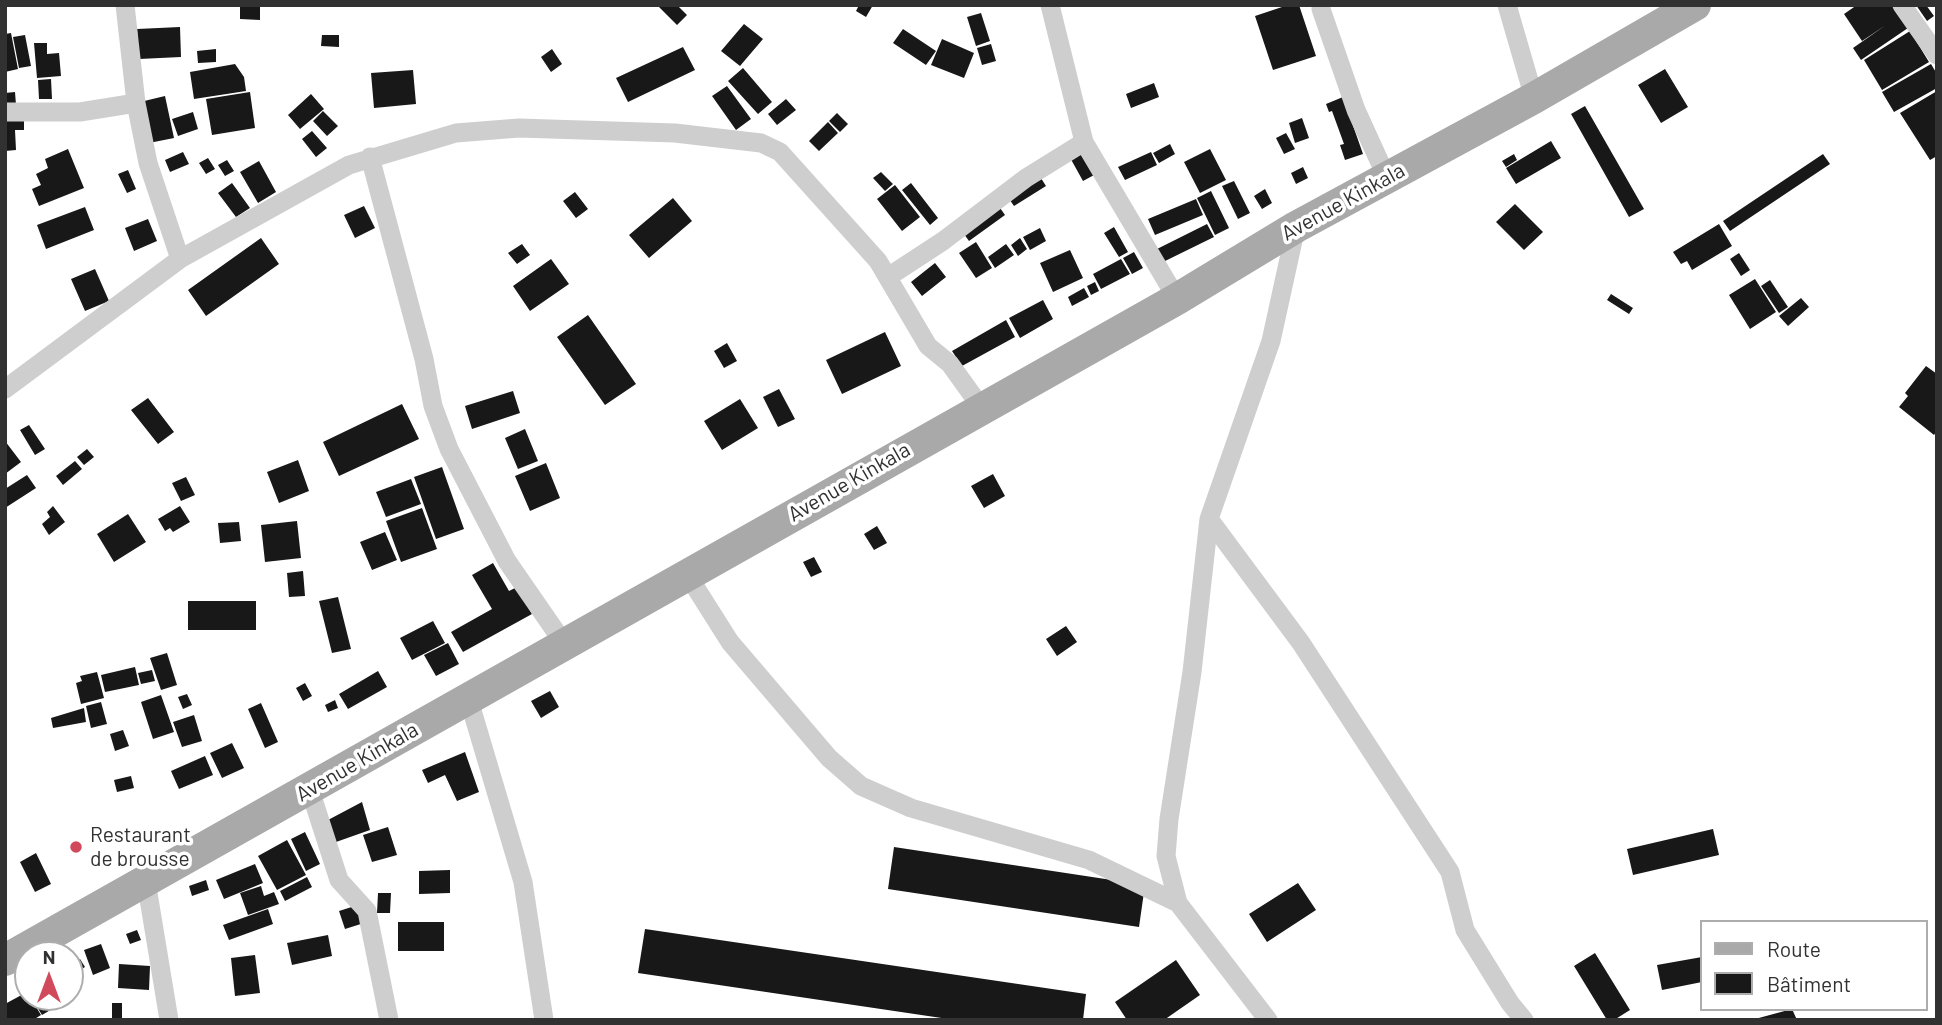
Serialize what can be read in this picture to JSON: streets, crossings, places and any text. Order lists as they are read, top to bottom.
{
  "streets": {
    "main road": ["Avenue Kinkala"]
  },
  "places": ["Restaurant de brousse"],
  "legend": ["Route", "Bâtiment"],
  "north": "top"
}
